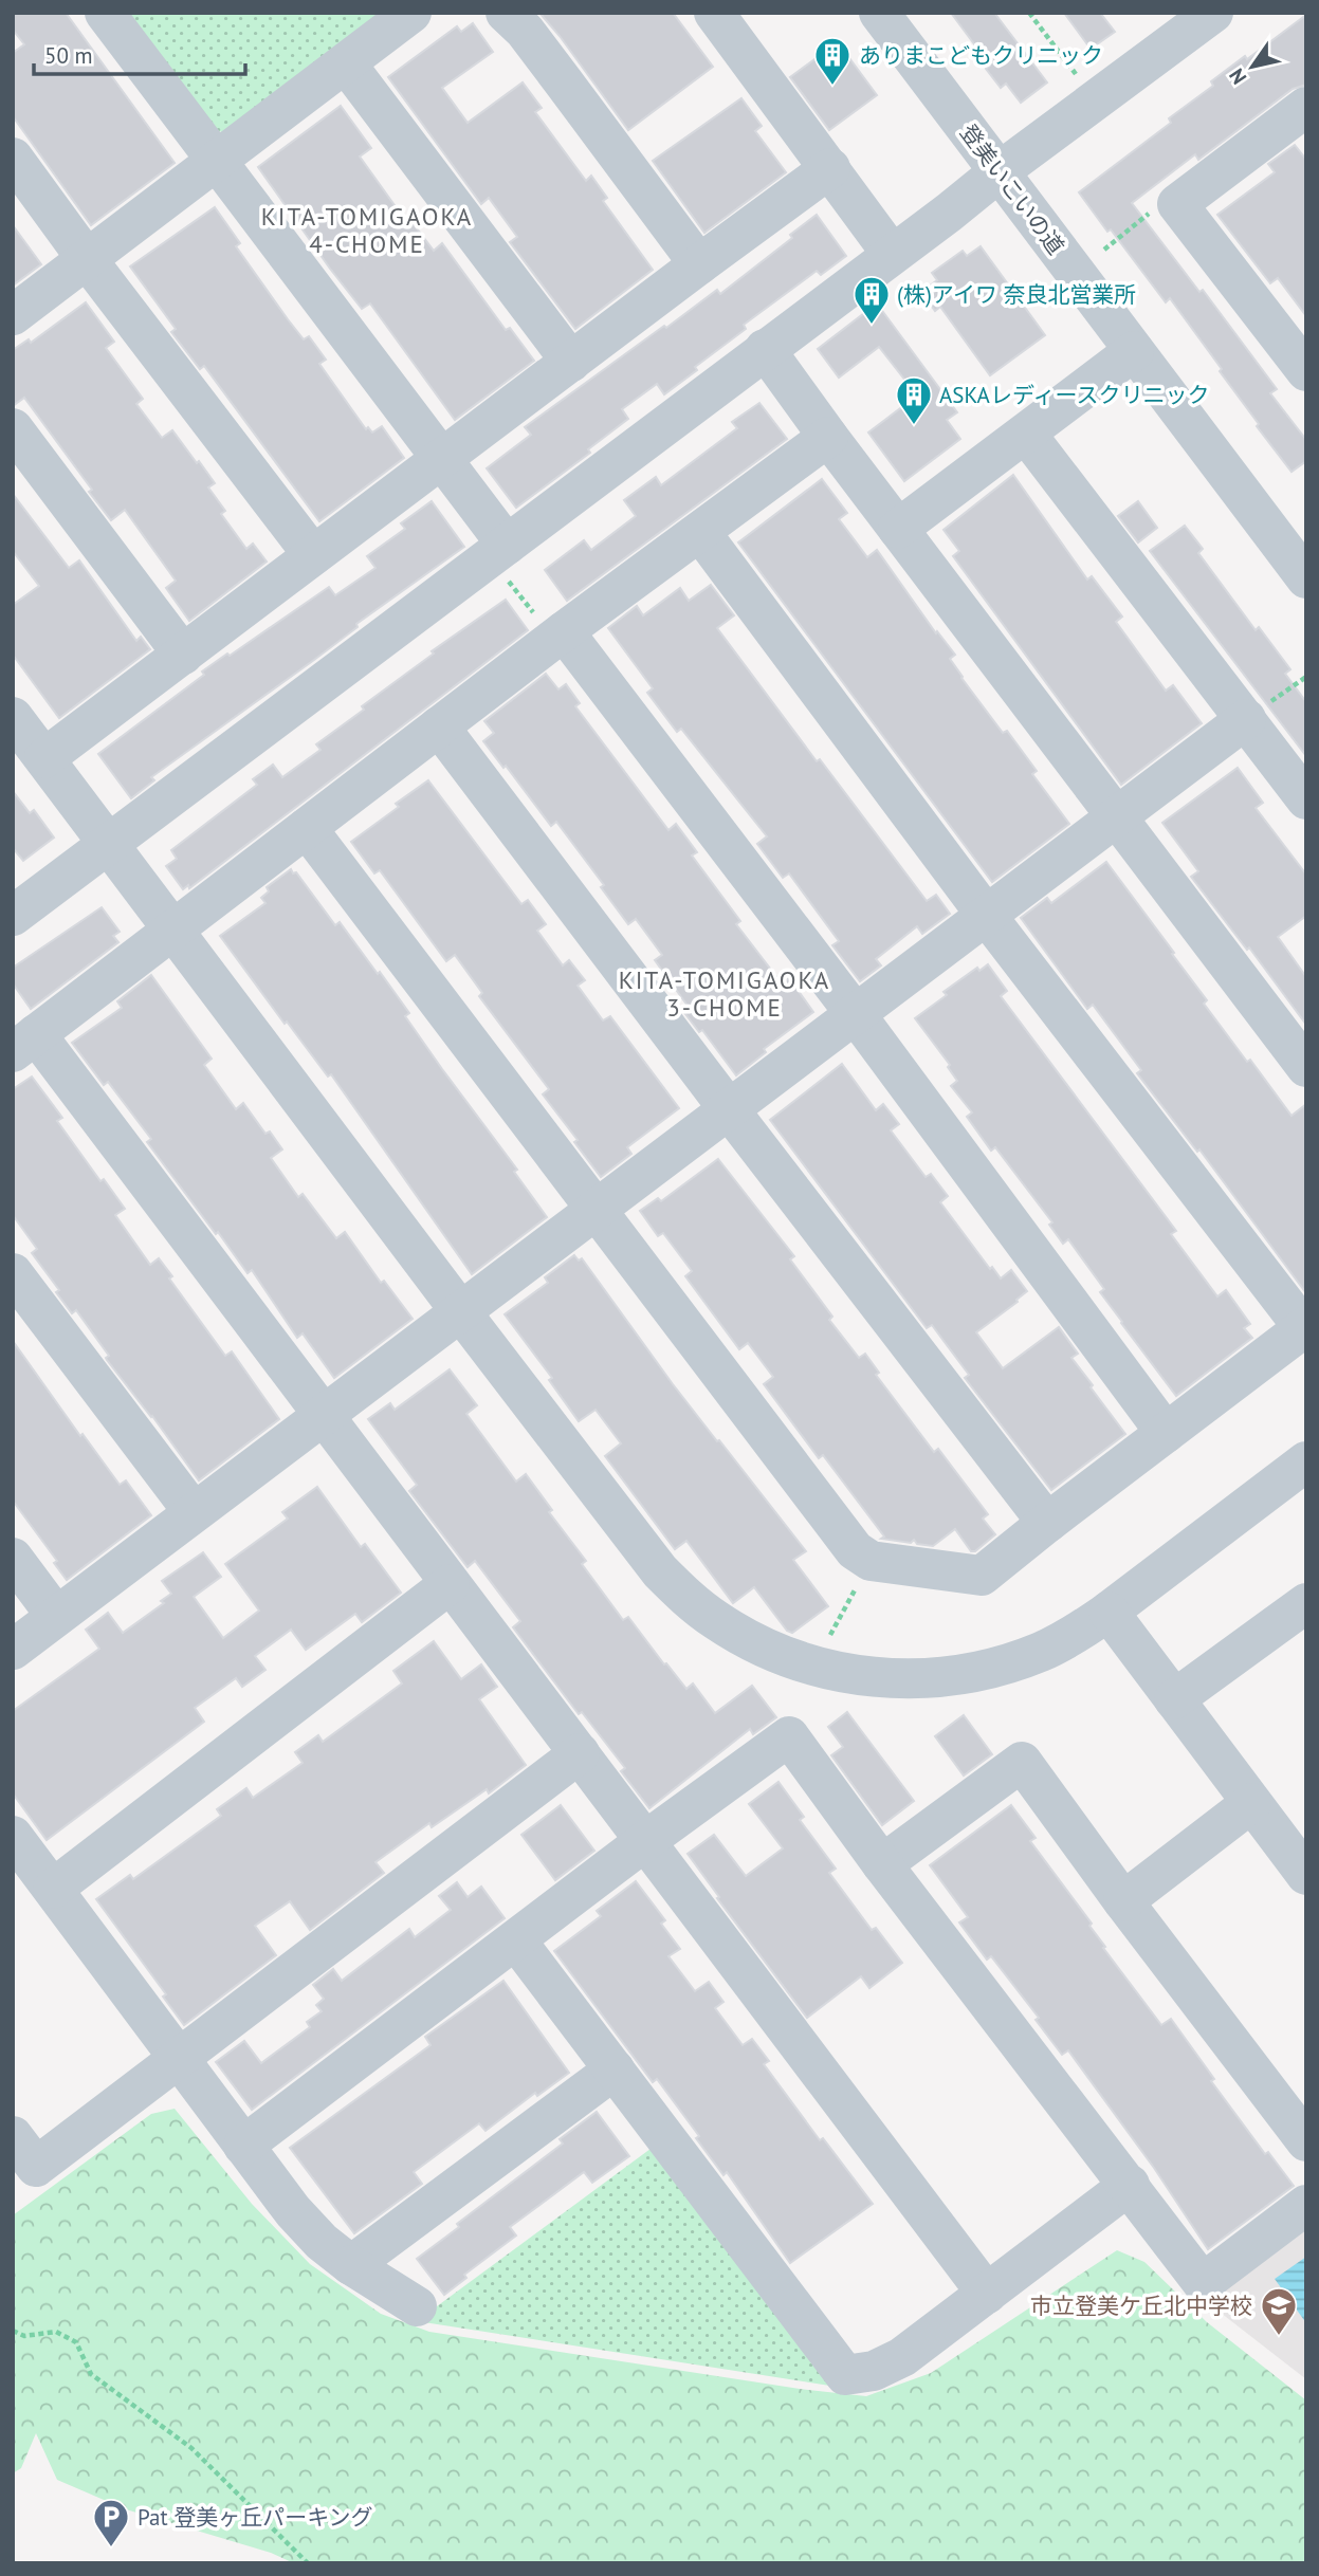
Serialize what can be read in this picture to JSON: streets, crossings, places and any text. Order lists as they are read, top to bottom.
{
  "streets": {
    "street": ["登美いこいの道"]
  },
  "districts": ["KITA-TOMIGAOKA 4-CHOME", "KITA-TOMIGAOKA 3-CHOME"],
  "places": {
    "building": ["ありまこどもクリニック", "(株)アイワ 奈良北営業所", "ASKAレディースクリニック"],
    "school or university": ["市立登美ケ丘北中学校"],
    "parking": ["Pat 登美ヶ丘パーキング"]
  },
  "scale_bar": "50 m",
  "north": "bottom left"
}
